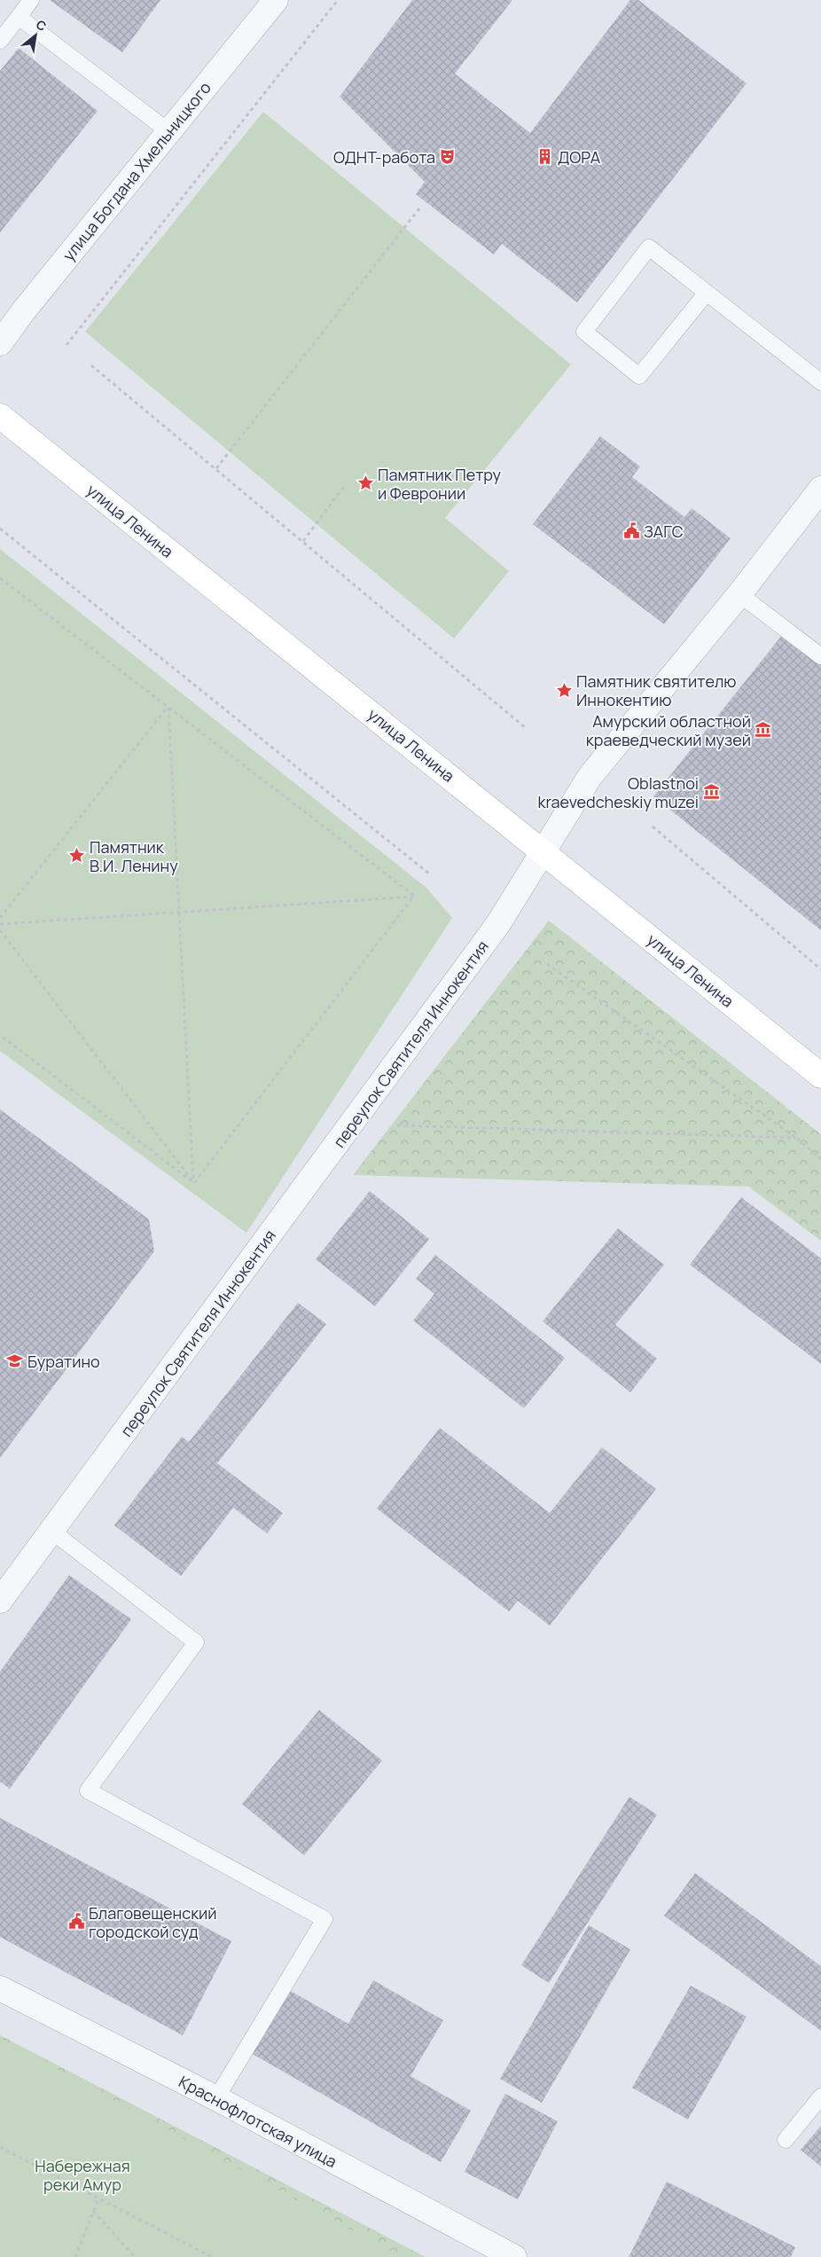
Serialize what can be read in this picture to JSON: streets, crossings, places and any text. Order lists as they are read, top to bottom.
{
  "streets": {
    "main road": ["улица Ленина"],
    "street": ["улица Богдана Хмельницкого", "переулок Святителя Иннокентия", "Краснофлотская улица"]
  },
  "crossings": [
    ["улица Ленина", "переулок Святителя Иннокентия"]
  ],
  "parks": ["Набережная реки Амур"],
  "places": {
    "theatre": ["ОДНТ-работа"],
    "building": ["ДОРА"],
    "place": ["Памятник Петру и Февронии", "Памятник святителю Иннокентию", "Памятник В.И. Ленину"],
    "public building": ["ЗАГС", "Благовещенский городской суд"],
    "museum": ["Амурский областной краеведческий музей", "Oblastnoi kraevedcheskiy muzei"],
    "school or university": ["Буратино"]
  },
  "north": "top right"
}
